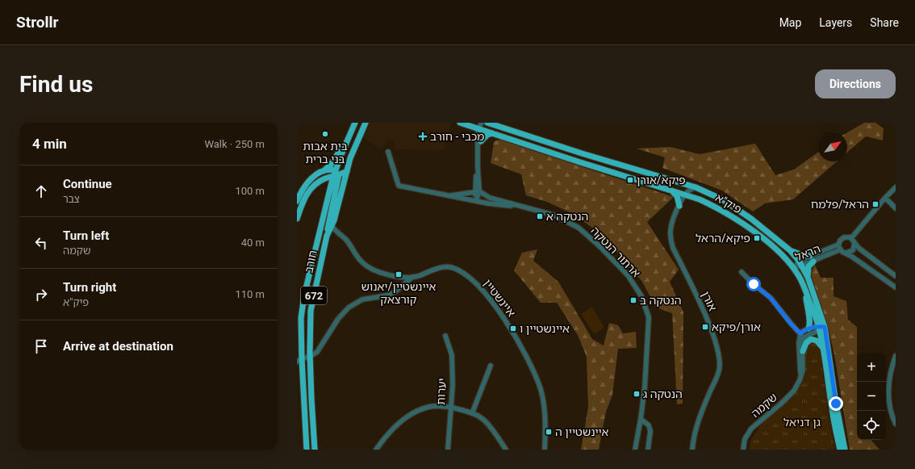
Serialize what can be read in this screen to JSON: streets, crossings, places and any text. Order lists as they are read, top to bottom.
{
  "streets": {
    "main road": ["פיק\"א", "חורב", "672"],
    "street": [
      "ארתור הנטקה",
      "הראל",
      "איינשטיין",
      "אורן",
      "יערות",
      "שקמה"
    ]
  },
  "crossings": [
    ["פיק\"א", "הראל"],
    ["פיק\"א", "אורן"],
    ["חורב", "איינשטיין"]
  ],
  "parks": ["גן דניאל"],
  "places": {
    "other": ["בית אבות בני ברית"],
    "health": ["מכבי - חורב"],
    "transit": [
      "פיקא/אורן",
      "הראל/פלמח",
      "הנטקה א",
      "פיקא/הראל",
      "איינשטיין/יאנוש קורצאק",
      "הנטקה ב",
      "אורן/פיקא",
      "איינשטיין ו",
      "הנטקה ג",
      "איינשטיין ה"
    ]
  },
  "north": "top right",
  "page": {
    "header": "Strollr",
    "nav": ["Map", "Layers", "Share"],
    "buttons": "Directions",
    "title": "Find us",
    "heading": ["4 min", "Walk · 250 m"],
    "list": [
      ["Continue", "צבר", "100 m"],
      ["Turn left", "שקמה", "40 m"],
      ["Turn right", "פיק\"א", "110 m"],
      "Arrive at destination"
    ],
    "map_buttons": ["+", "−"]
  }
}
